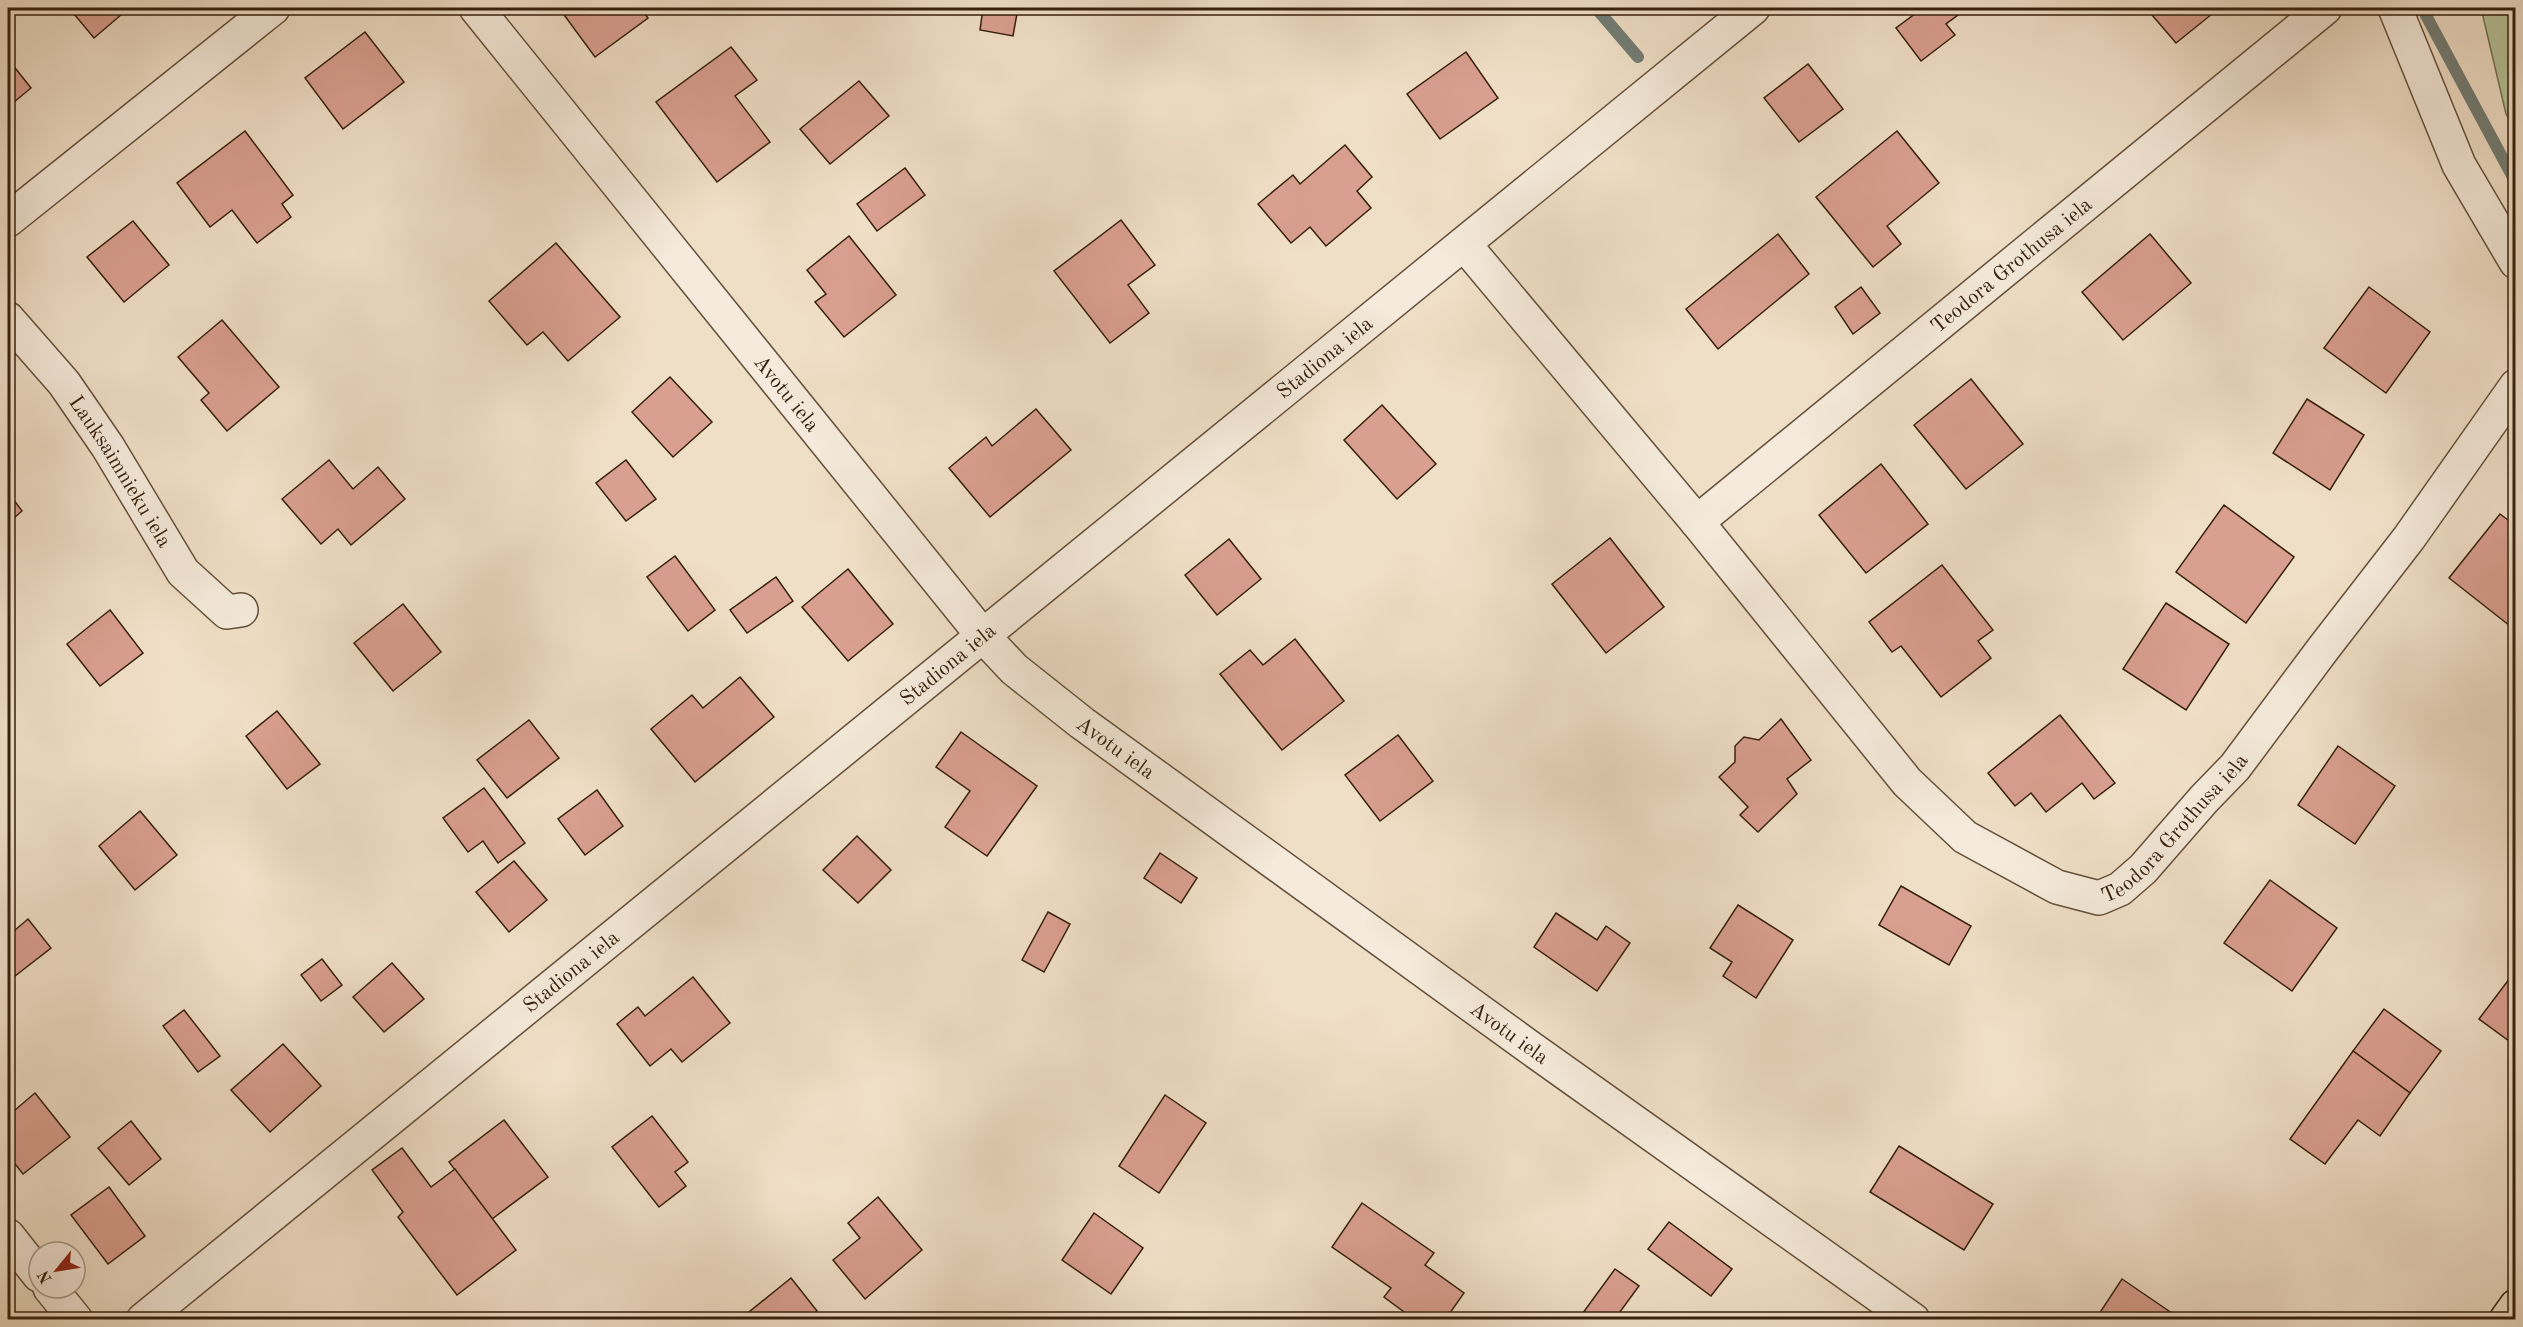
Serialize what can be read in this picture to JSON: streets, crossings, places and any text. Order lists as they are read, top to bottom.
{
  "streets": {
    "street": [
      "Teodora Grothusa iela",
      "Stadiona iela",
      "Avotu iela",
      "Lauksaimnieku iela"
    ]
  },
  "crossings": [
    ["Teodora Grothusa iela", "Stadiona iela"],
    ["Stadiona iela", "Avotu iela"]
  ],
  "north": "bottom left"
}
